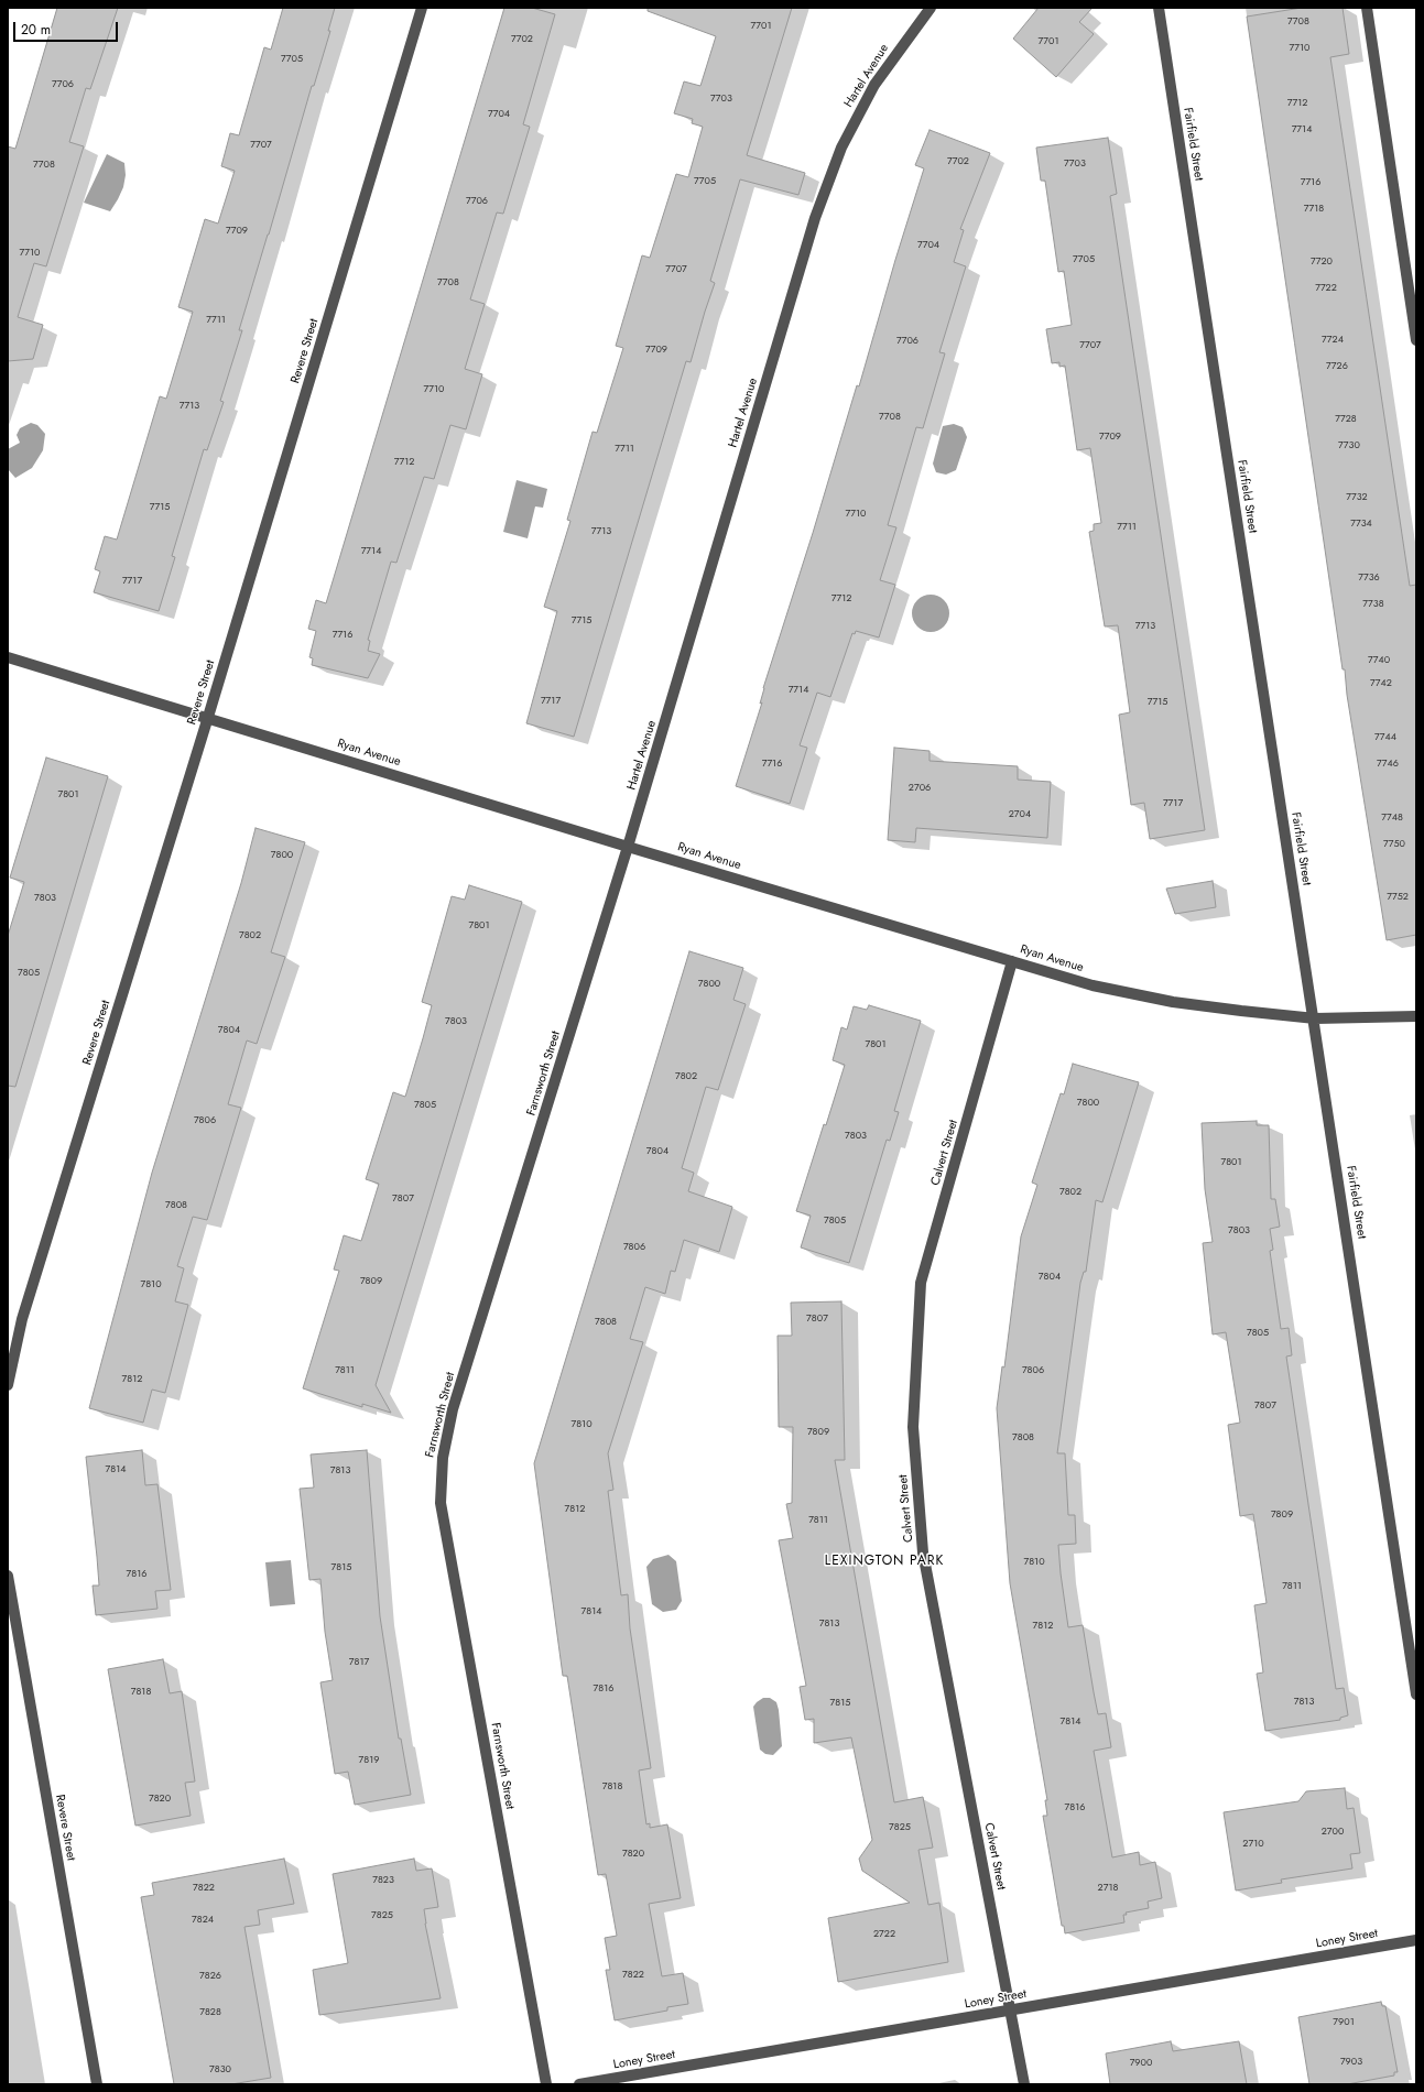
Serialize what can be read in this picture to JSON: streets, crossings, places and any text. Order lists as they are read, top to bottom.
{
  "streets": {
    "street": [
      "Hartel Avenue",
      "Fairfield Street",
      "Revere Street",
      "Ryan Avenue",
      "Farnsworth Street",
      "Calvert Street",
      "Loney Street"
    ]
  },
  "crossings": [
    ["Hartel Avenue", "Ryan Avenue"],
    ["Hartel Avenue", "Farnsworth Street"],
    ["Fairfield Street", "Ryan Avenue"],
    ["Revere Street", "Ryan Avenue"],
    ["Ryan Avenue", "Farnsworth Street"],
    ["Ryan Avenue", "Calvert Street"],
    ["Calvert Street", "Loney Street"]
  ],
  "districts": ["LEXINGTON PARK"],
  "house_numbers": [
    "7708",
    "7701",
    "7702",
    "7701",
    "7710",
    "7705",
    "7706",
    "7703",
    "7712",
    "7704",
    "7714",
    "7707",
    "7702",
    "7703",
    "7708",
    "7705",
    "7716",
    "7706",
    "7718",
    "7709",
    "7704",
    "7710",
    "7705",
    "7720",
    "7707",
    "7708",
    "7722",
    "7711",
    "7724",
    "7706",
    "7707",
    "7709",
    "7726",
    "7710",
    "7713",
    "7708",
    "7728",
    "7709",
    "7730",
    "7711",
    "7712",
    "7732",
    "7715",
    "7710",
    "7734",
    "7711",
    "7713",
    "7714",
    "7736",
    "7717",
    "7712",
    "7738",
    "7715",
    "7713",
    "7716",
    "7740",
    "7742",
    "7714",
    "7717",
    "7715",
    "7744",
    "7716",
    "7746",
    "2706",
    "7801",
    "7717",
    "2704",
    "7748",
    "7750",
    "7800",
    "7752",
    "7803",
    "7801",
    "7802",
    "7805",
    "7800",
    "7803",
    "7804",
    "7801",
    "7802",
    "7800",
    "7805",
    "7806",
    "7803",
    "7804",
    "7801",
    "7802",
    "7807",
    "7808",
    "7805",
    "7803",
    "7806",
    "7804",
    "7809",
    "7810",
    "7807",
    "7808",
    "7805",
    "7811",
    "7806",
    "7812",
    "7807",
    "7810",
    "7809",
    "7808",
    "7814",
    "7813",
    "7812",
    "7809",
    "7811",
    "7810",
    "7815",
    "7816",
    "7811",
    "7814",
    "7813",
    "7812",
    "7817",
    "7816",
    "7818",
    "7813",
    "7815",
    "7814",
    "7819",
    "7818",
    "7820",
    "7816",
    "7825",
    "2700",
    "2710",
    "7820",
    "7823",
    "7822",
    "2718",
    "7825",
    "7824",
    "2722",
    "7822",
    "7826",
    "7828",
    "7901",
    "7903",
    "7900",
    "7830"
  ],
  "scale_bar": "20 m"
}
